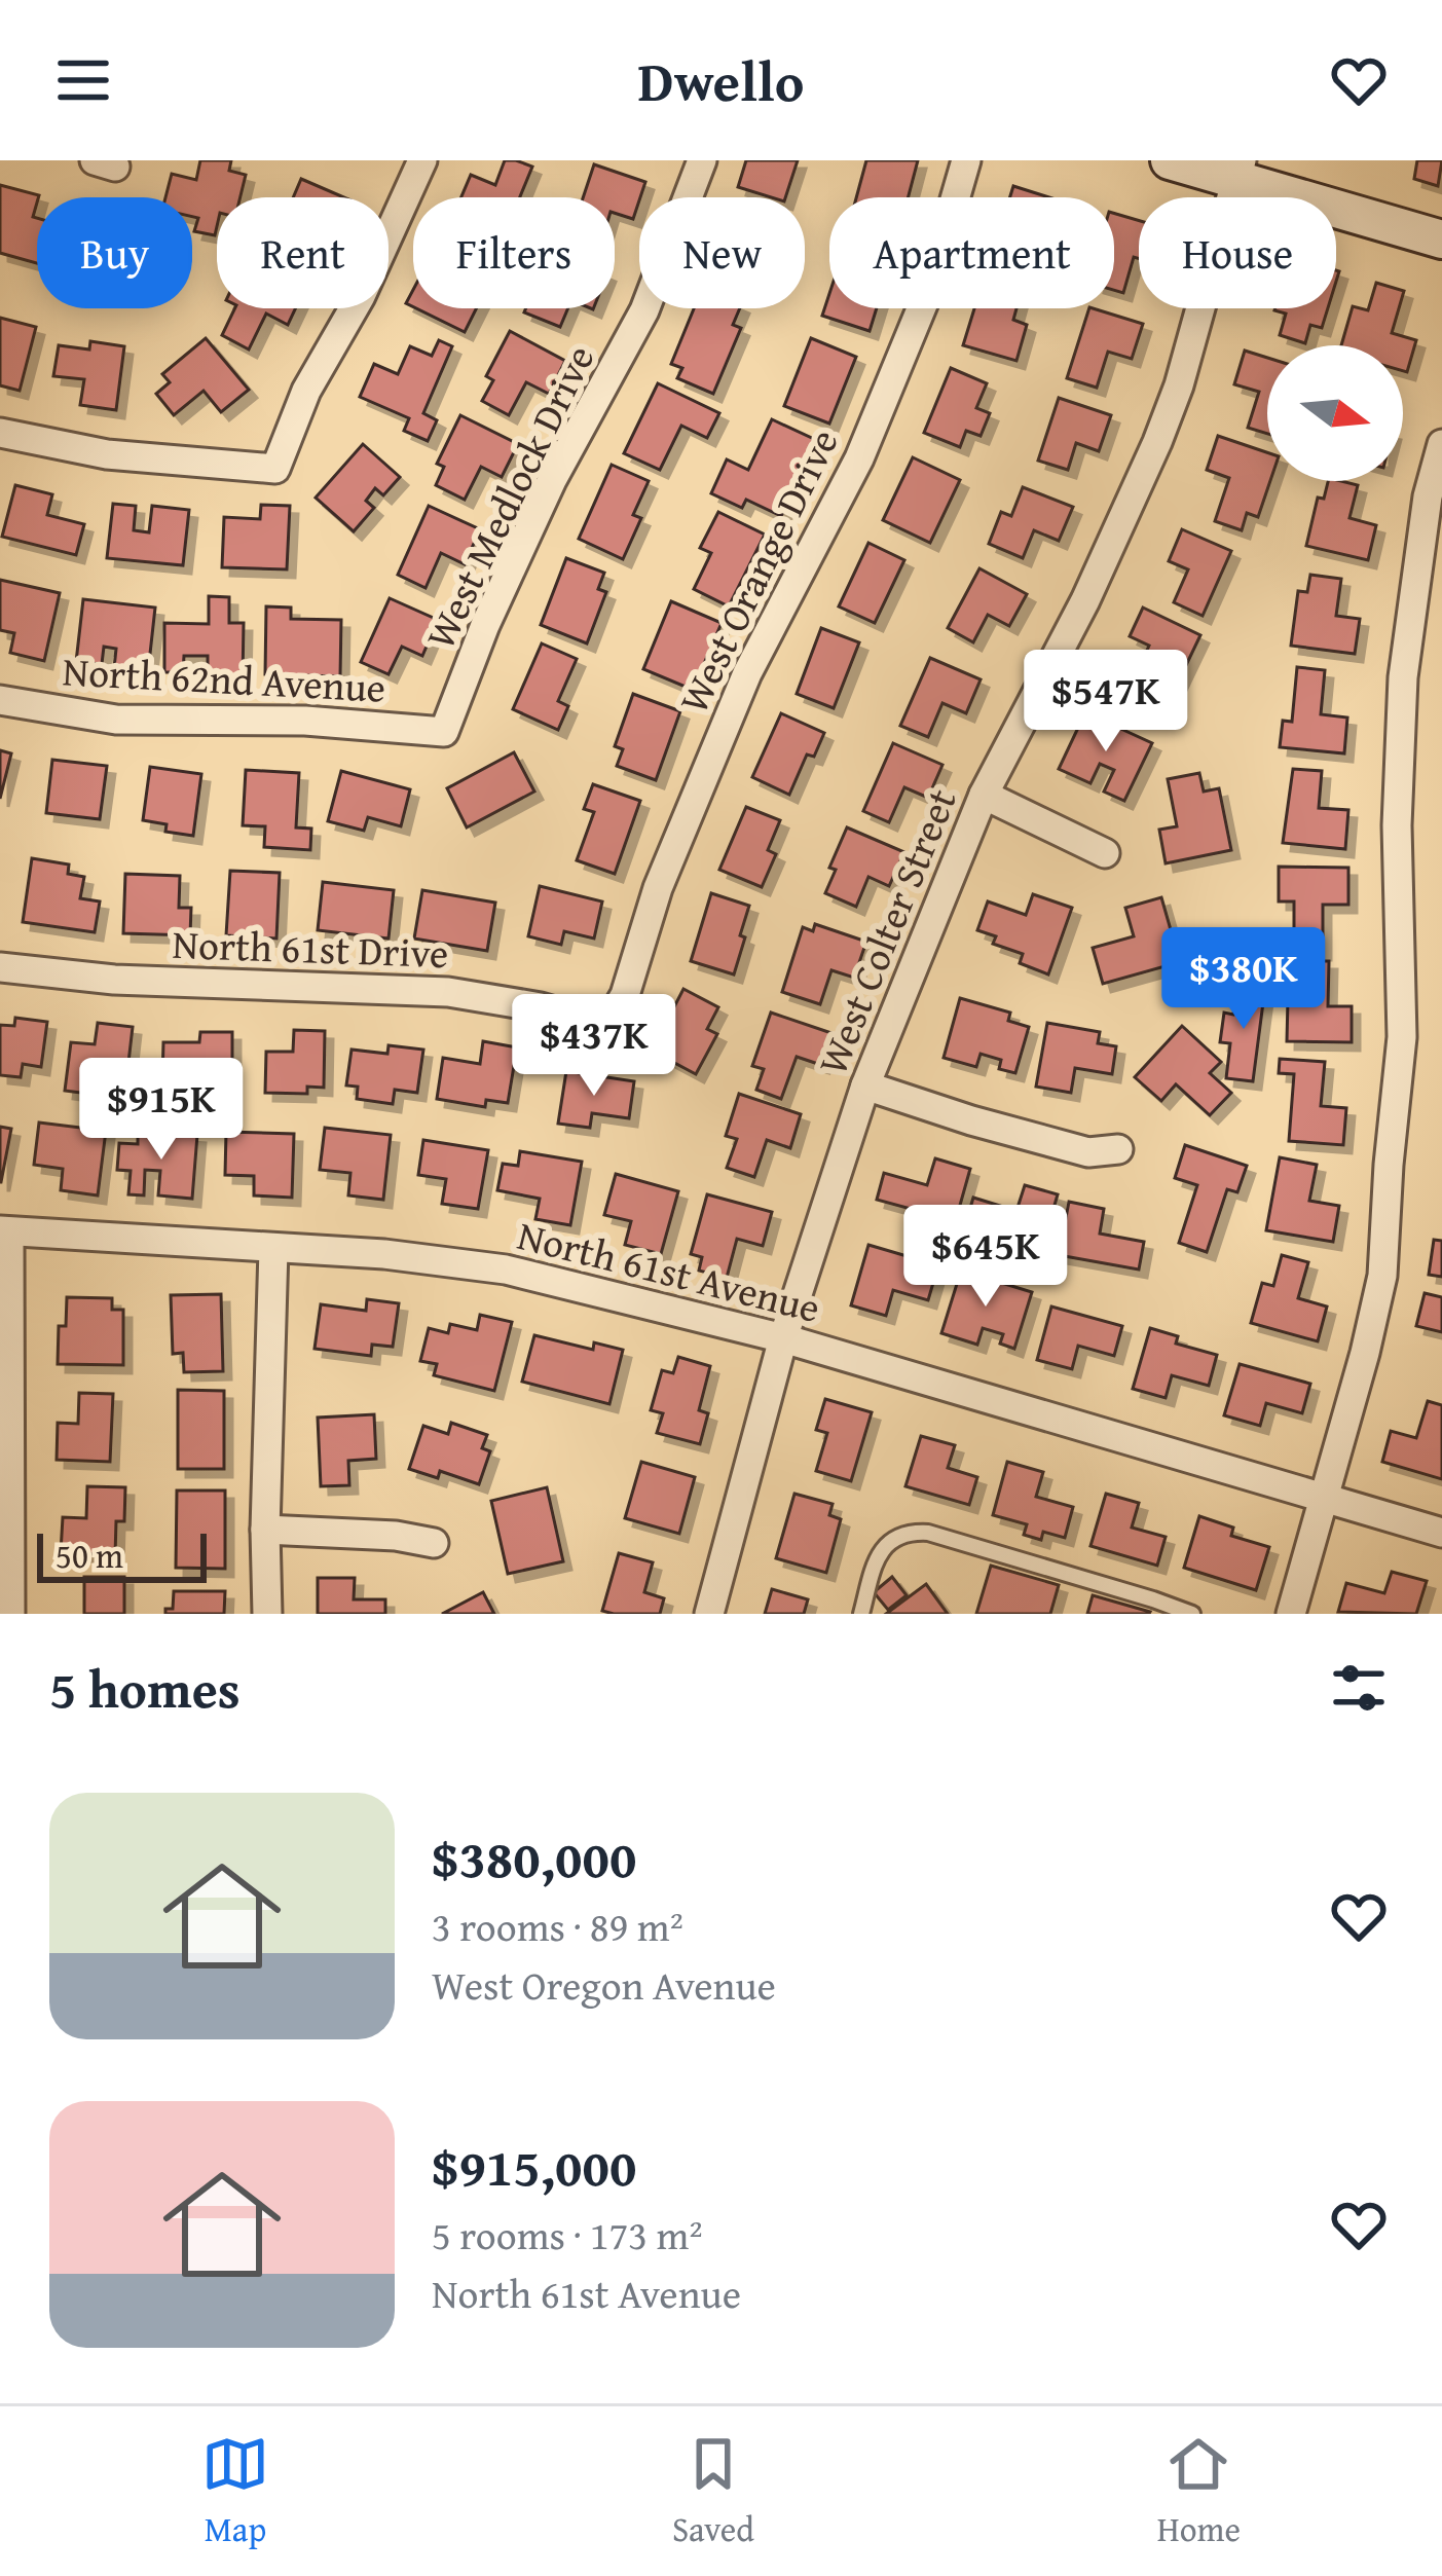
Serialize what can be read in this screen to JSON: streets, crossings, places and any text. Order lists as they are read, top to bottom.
{
  "streets": {
    "street": [
      "West Medlock Drive",
      "West Orange Drive",
      "North 62nd Avenue",
      "West Colter Street",
      "North 61st Drive",
      "North 61st Avenue"
    ]
  },
  "crossings": [
    ["West Medlock Drive", "North 62nd Avenue"],
    ["West Orange Drive", "North 61st Drive"],
    ["West Colter Street", "North 61st Avenue"]
  ],
  "scale_bar": "50 m",
  "north": "right",
  "page": {
    "header": "Dwello",
    "chip": [
      "Buy",
      "Rent",
      "Filters",
      "New",
      "Apartment",
      "House"
    ],
    "price": [
      "$547K",
      "$380K",
      "$437K",
      "$915K",
      "$645K"
    ],
    "scale": "50 m",
    "heading": "5 homes",
    "list": [
      {
        "name": "$380,000",
        "note": "3 rooms · 89 m² · West Oregon Avenue"
      },
      {
        "name": "$915,000",
        "note": "5 rooms · 173 m² · North 61st Avenue"
      }
    ],
    "tabs": ["Map", "Saved", "Home"]
  }
}
